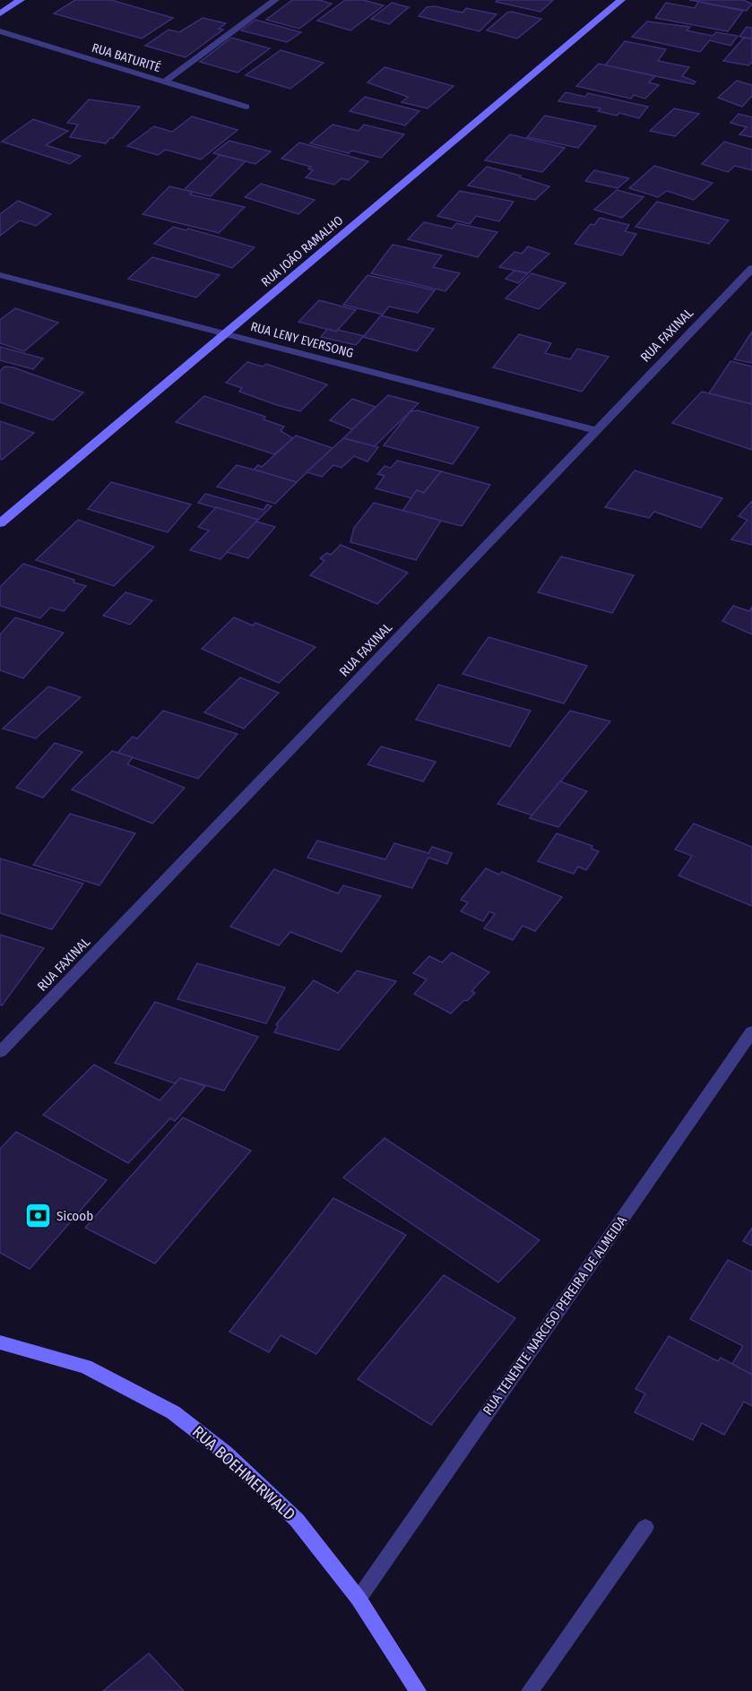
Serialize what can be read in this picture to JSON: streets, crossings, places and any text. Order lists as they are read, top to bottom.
{
  "streets": {
    "street": [
      "RUA BATURITÉ",
      "RUA JOÃO RAMALHO",
      "RUA FAXINAL",
      "RUA LENY EVERSONG",
      "RUA TENENTE NARCISO PEREIRA DE ALMEIDA",
      "RUA BOEHMERWALD"
    ]
  },
  "crossings": [
    ["RUA JOÃO RAMALHO", "RUA LENY EVERSONG"],
    ["RUA FAXINAL", "RUA LENY EVERSONG"],
    ["RUA TENENTE NARCISO PEREIRA DE ALMEIDA", "RUA BOEHMERWALD"]
  ],
  "places": {
    "bank": ["Sicoob"]
  }
}
